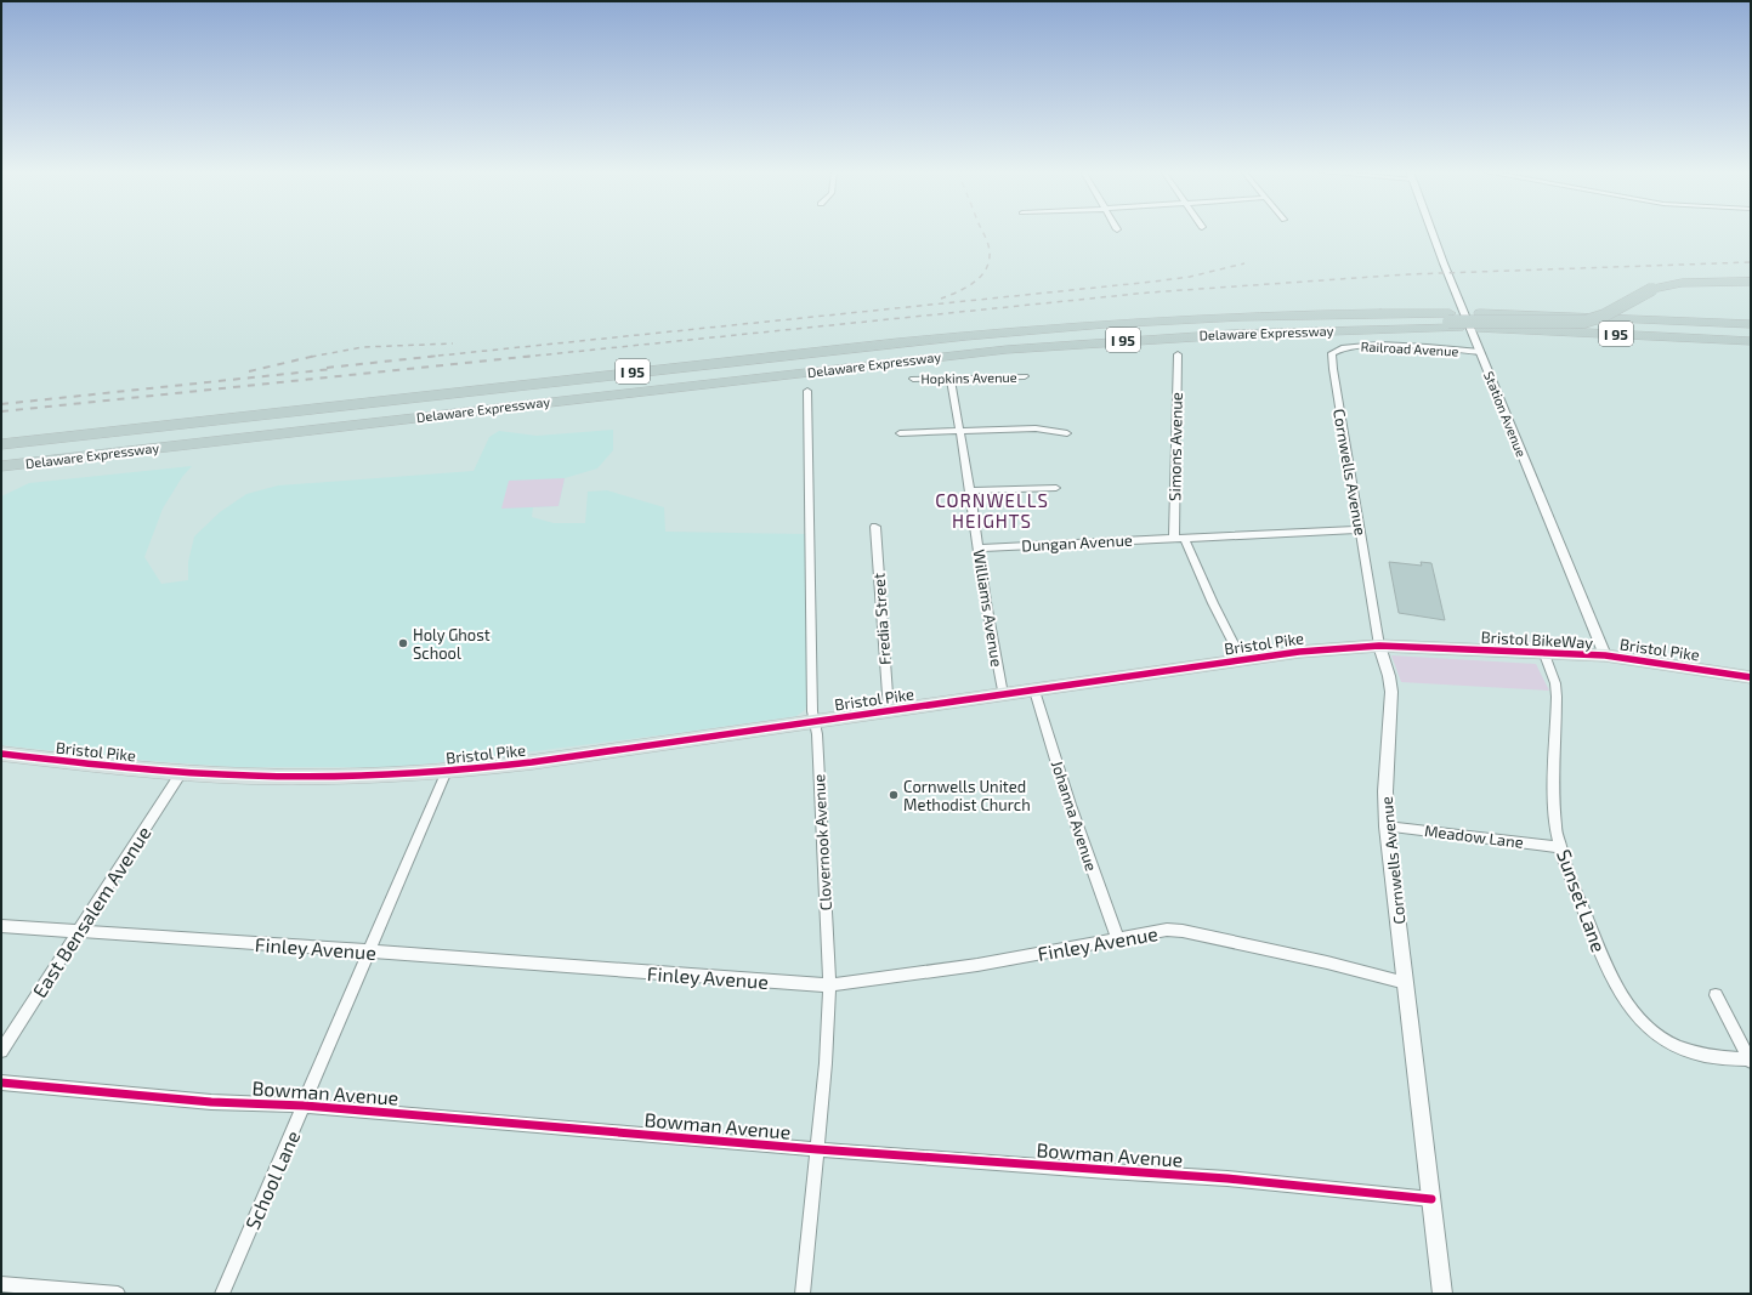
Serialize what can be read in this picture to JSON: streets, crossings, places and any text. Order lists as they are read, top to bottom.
{
  "streets": {
    "highway": ["Delaware Expressway", "I 95"],
    "main road": ["Bristol Pike"],
    "street": [
      "Railroad Avenue",
      "Hopkins Avenue",
      "Station Avenue",
      "Simons Avenue",
      "Cornwells Avenue",
      "Dungan Avenue",
      "Williams Avenue",
      "Fredia Street",
      "Johanna Avenue",
      "Meadow Lane",
      "Clovernook Avenue",
      "Sunset Lane",
      "East Bensalem Avenue",
      "Finley Avenue",
      "Bowman Avenue",
      "School Lane"
    ],
    "cycle path": ["Bristol BikeWay"]
  },
  "crossings": [
    ["Railroad Avenue", "Station Avenue"],
    ["Railroad Avenue", "Cornwells Avenue"],
    ["Hopkins Avenue", "Williams Avenue"],
    ["Station Avenue", "Bristol Pike"],
    ["Simons Avenue", "Dungan Avenue"],
    ["Cornwells Avenue", "Bristol Pike"],
    ["Cornwells Avenue", "Meadow Lane"],
    ["Cornwells Avenue", "Finley Avenue"],
    ["Cornwells Avenue", "Bowman Avenue"],
    ["Dungan Avenue", "Williams Avenue"],
    ["Williams Avenue", "Bristol Pike"],
    ["Fredia Street", "Bristol Pike"],
    ["Bristol Pike", "Johanna Avenue"],
    ["Bristol Pike", "Clovernook Avenue"],
    ["Bristol Pike", "Sunset Lane"],
    ["Bristol Pike", "East Bensalem Avenue"],
    ["Bristol Pike", "School Lane"],
    ["Johanna Avenue", "Finley Avenue"],
    ["Meadow Lane", "Sunset Lane"],
    ["Clovernook Avenue", "Finley Avenue"],
    ["Clovernook Avenue", "Bowman Avenue"],
    ["East Bensalem Avenue", "Finley Avenue"],
    ["Finley Avenue", "School Lane"],
    ["Bowman Avenue", "School Lane"]
  ],
  "districts": ["CORNWELLS HEIGHTS"],
  "places": ["Holy Ghost School", "Cornwells United Methodist Church"]
}
